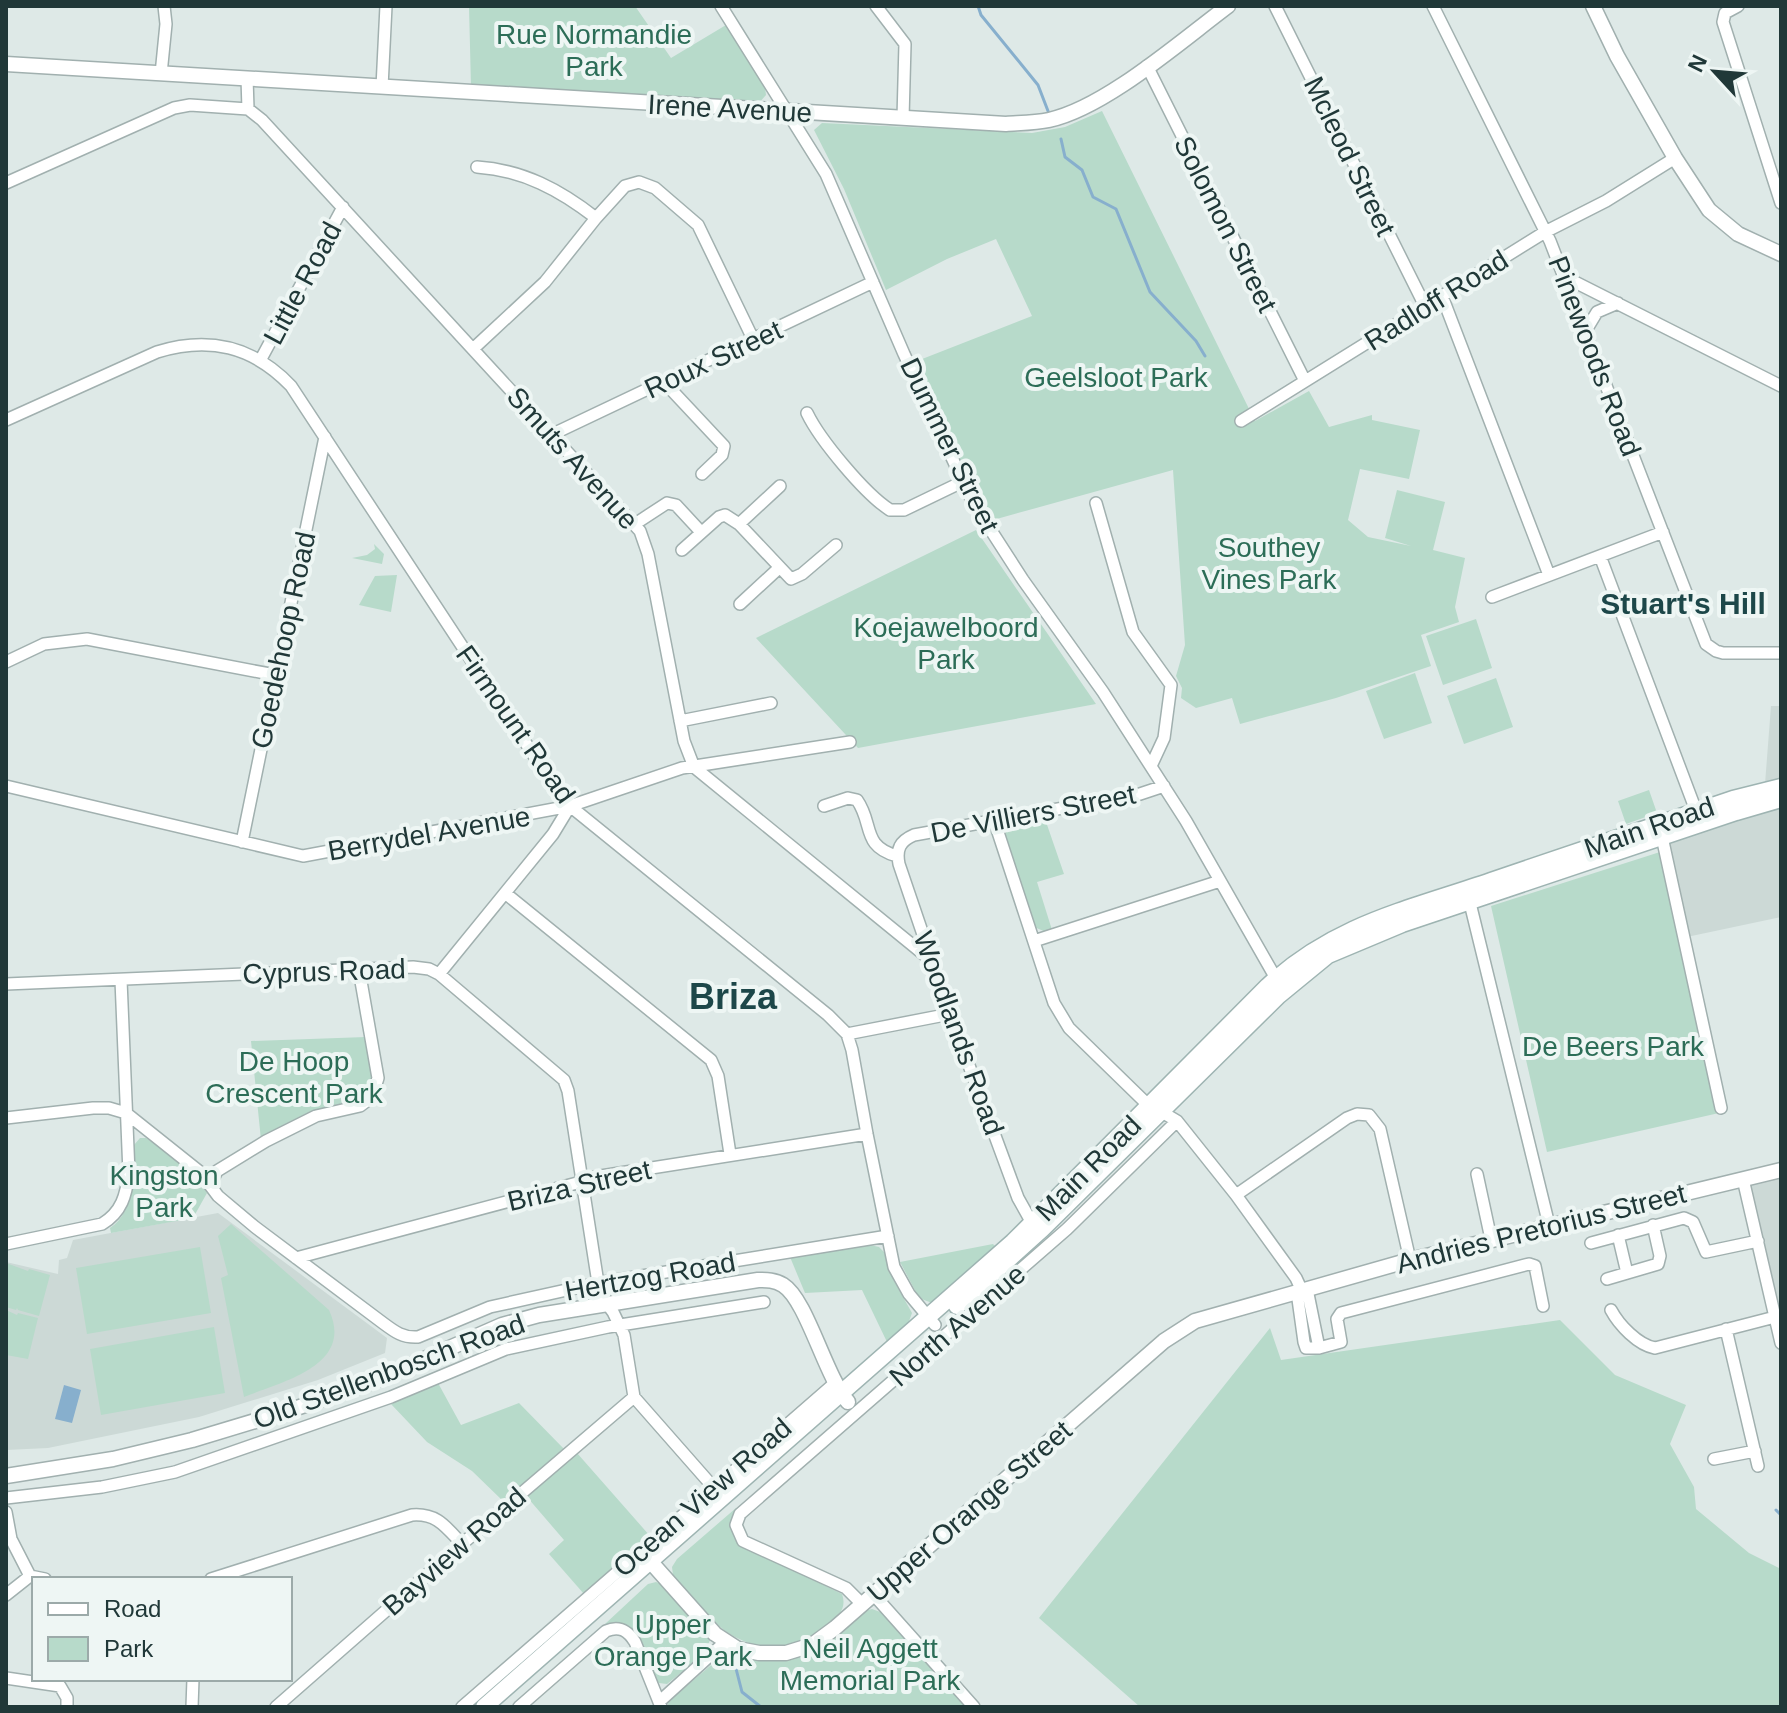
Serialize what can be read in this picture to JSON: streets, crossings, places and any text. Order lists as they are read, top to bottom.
{
  "streets": {
    "main road": ["Main Road"],
    "street": [
      "Irene Avenue",
      "Mcleod Street",
      "Solomon Street",
      "Little Road",
      "Radloff Road",
      "Pinewoods Road",
      "Roux Street",
      "Dummer Street",
      "Smuts Avenue",
      "Goedehoop Road",
      "Firmount Road",
      "De Villiers Street",
      "Berrydel Avenue",
      "Cyprus Road",
      "Woodlands Road",
      "Briza Street",
      "Andries Pretorius Street",
      "Hertzog Road",
      "North Avenue",
      "Old Stellenbosch Road",
      "Ocean View Road",
      "Upper Orange Street",
      "Bayview Road"
    ]
  },
  "crossings": [
    ["Irene Avenue", "Solomon Street"],
    ["Irene Avenue", "Dummer Street"],
    ["Mcleod Street", "Radloff Road"],
    ["Solomon Street", "Radloff Road"],
    ["Little Road", "Smuts Avenue"],
    ["Little Road", "Firmount Road"],
    ["Radloff Road", "Pinewoods Road"],
    ["Roux Street", "Dummer Street"],
    ["Roux Street", "Smuts Avenue"],
    ["Dummer Street", "De Villiers Street"],
    ["Dummer Street", "Main Road"],
    ["Smuts Avenue", "Berrydel Avenue"],
    ["Goedehoop Road", "Firmount Road"],
    ["Goedehoop Road", "Berrydel Avenue"],
    ["Firmount Road", "Berrydel Avenue"],
    ["De Villiers Street", "Woodlands Road"],
    ["Main Road", "Woodlands Road"],
    ["Main Road", "Old Stellenbosch Road"],
    ["Main Road", "Ocean View Road"],
    ["Cyprus Road", "Briza Street"],
    ["Cyprus Road", "Hertzog Road"],
    ["Cyprus Road", "Old Stellenbosch Road"],
    ["Cyprus Road", "Bayview Road"],
    ["Briza Street", "Hertzog Road"],
    ["Andries Pretorius Street", "Upper Orange Street"],
    ["North Avenue", "Upper Orange Street"],
    ["Old Stellenbosch Road", "Ocean View Road"]
  ],
  "districts": ["Stuart's Hill", "Briza"],
  "parks": [
    "Rue Normandie Park",
    "Geelsloot Park",
    "Southey Vines Park",
    "Koejawelboord Park",
    "De Beers Park",
    "De Hoop Crescent Park",
    "Kingston Park",
    "Upper Orange Park",
    "Neil Aggett Memorial Park"
  ],
  "legend": ["Road", "Park"],
  "north": "top left"
}
